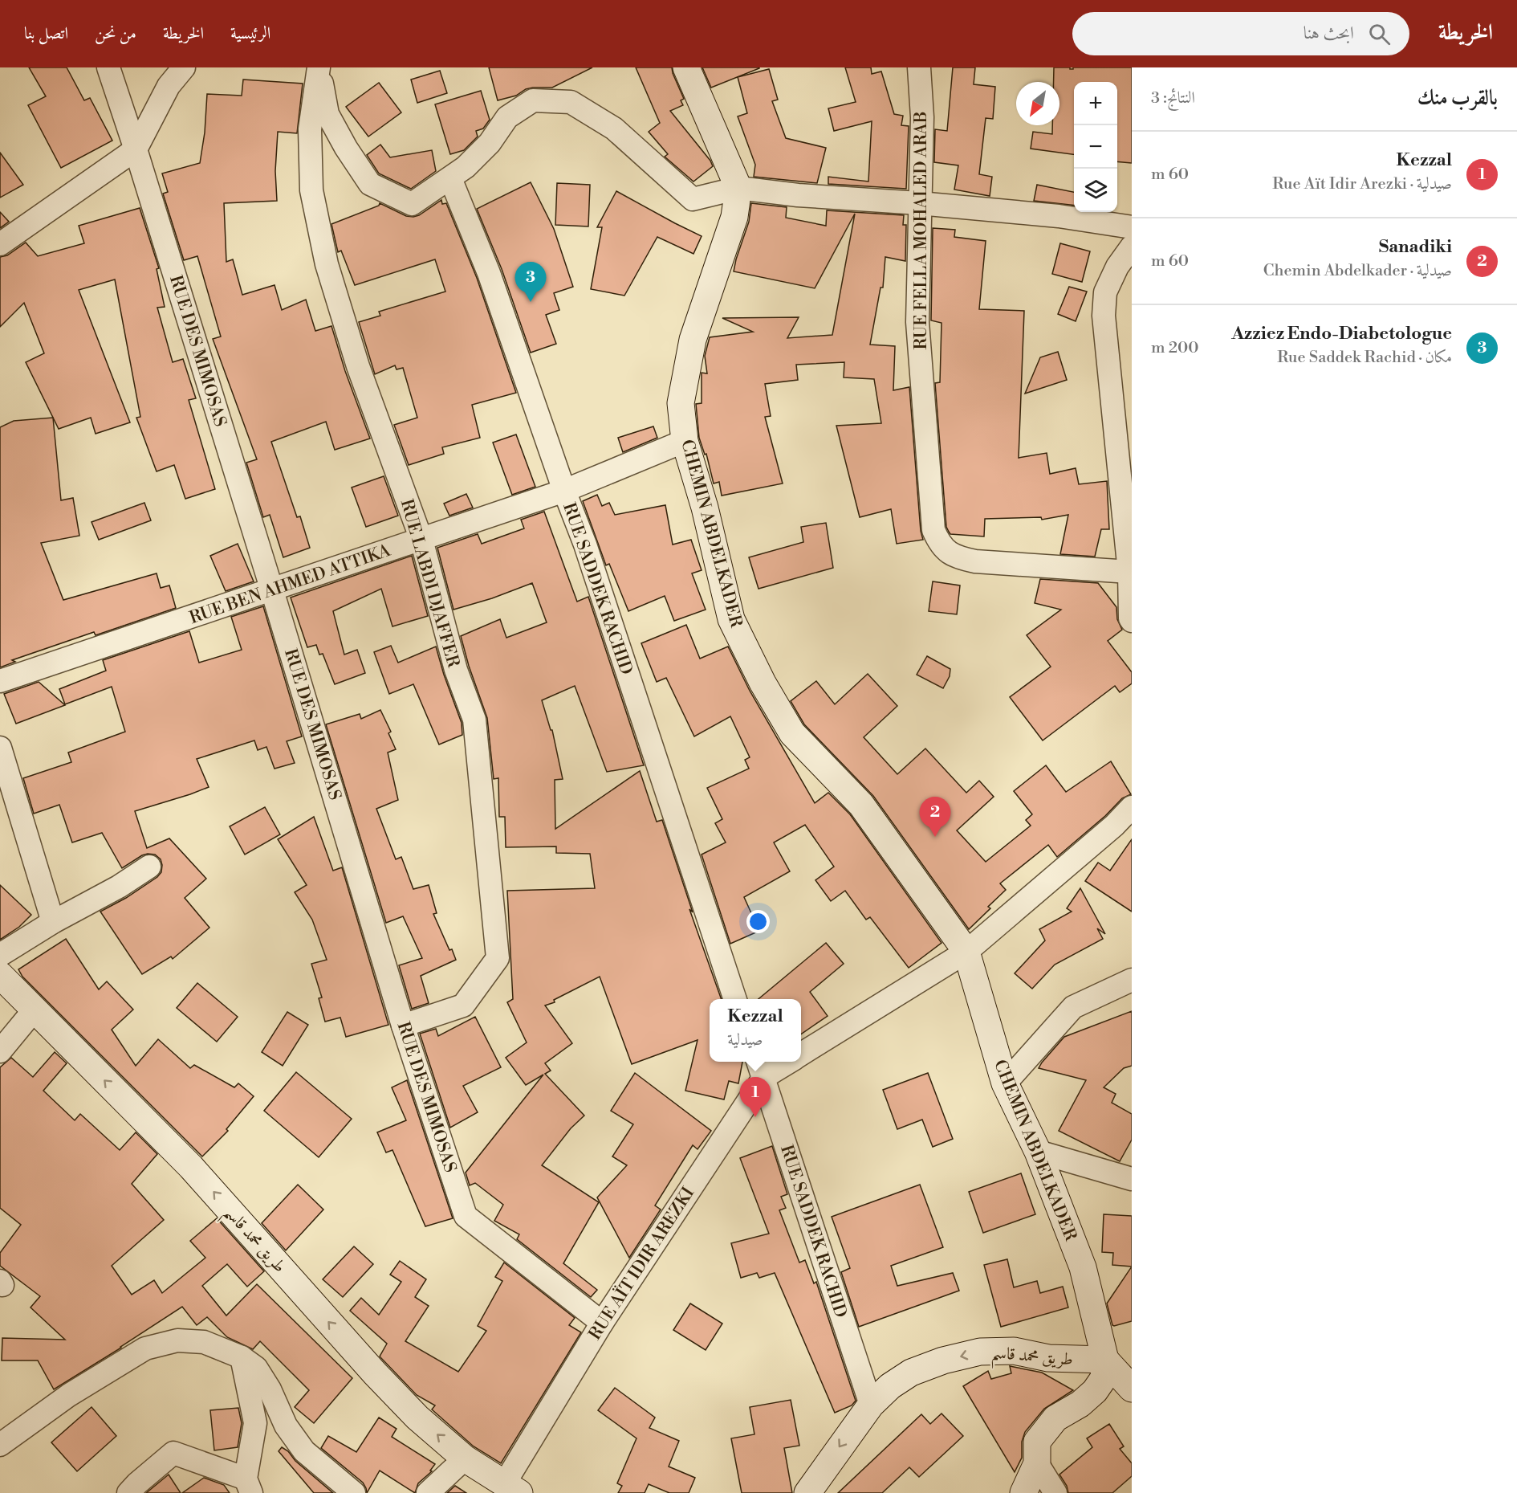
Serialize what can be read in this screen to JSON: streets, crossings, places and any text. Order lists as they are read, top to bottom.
{
  "streets": {
    "street": [
      "RUE FELLA MOHALED ARAB",
      "RUE DES MIMOSAS",
      "CHEMIN ABDELKADER",
      "RUE LABDI DJAFFER",
      "RUE BEN AHMED ATTIKA",
      "RUE SADDEK RACHID",
      "طريق محمد قاسم",
      "RUE AÏT IDIR AREZKI"
    ]
  },
  "crossings": [
    ["RUE DES MIMOSAS", "RUE LABDI DJAFFER"],
    ["RUE DES MIMOSAS", "RUE BEN AHMED ATTIKA"],
    ["RUE DES MIMOSAS", "RUE AÏT IDIR AREZKI"],
    ["CHEMIN ABDELKADER", "RUE BEN AHMED ATTIKA"],
    ["CHEMIN ABDELKADER", "طريق محمد قاسم"],
    ["CHEMIN ABDELKADER", "RUE AÏT IDIR AREZKI"],
    ["RUE LABDI DJAFFER", "RUE BEN AHMED ATTIKA"],
    ["RUE BEN AHMED ATTIKA", "RUE SADDEK RACHID"],
    ["RUE SADDEK RACHID", "طريق محمد قاسم"],
    ["RUE SADDEK RACHID", "RUE AÏT IDIR AREZKI"],
    ["طريق محمد قاسم", "RUE AÏT IDIR AREZKI"]
  ],
  "one_way": ["طريق محمد قاسم"],
  "north": "bottom left",
  "page": {
    "header": "الخريطة",
    "search": "ابحث هنا",
    "nav": [
      "الرئيسية",
      "الخريطة",
      "من نحن",
      "اتصل بنا"
    ],
    "heading": ["بالقرب منك", "النتائج: 3"],
    "map_buttons": ["+", "−"],
    "list": [
      {
        "mark": "1",
        "name": "Kezzal",
        "note": "صيدلية · Rue Aït Idir Arezki",
        "value": "60 m"
      },
      {
        "mark": "2",
        "name": "Sanadiki",
        "note": "صيدلية · Chemin Abdelkader",
        "value": "60 m"
      },
      {
        "mark": "3",
        "name": "Azziez Endo-Diabetologue",
        "note": "مكان · Rue Saddek Rachid",
        "value": "200 m"
      }
    ],
    "pins": ["3", "2", "1"],
    "popup": ["Kezzal", "صيدلية"]
  }
}
